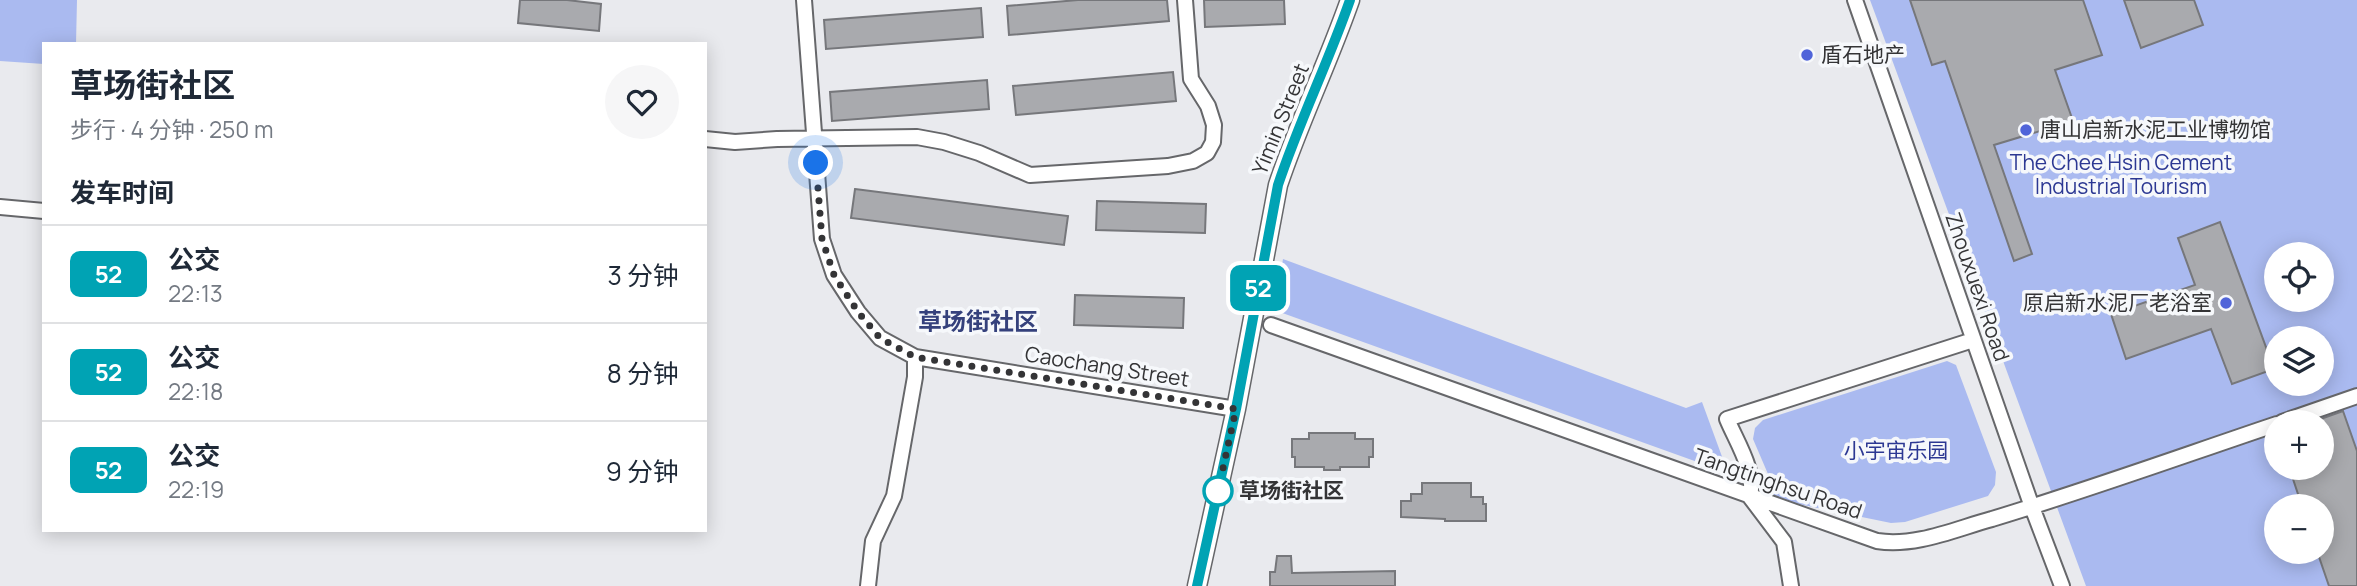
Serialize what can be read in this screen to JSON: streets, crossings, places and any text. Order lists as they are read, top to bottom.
{
  "streets": {
    "street": [
      "Yimin Street",
      "Zhouxuexi Road",
      "Caochang Street",
      "Tangtinghsu Road"
    ]
  },
  "crossings": [
    ["Yimin Street", "Caochang Street"],
    ["Zhouxuexi Road", "Tangtinghsu Road"]
  ],
  "districts": ["草场街社区"],
  "parks": ["The Chee Hsin Cement Industrial Tourism", "小宇宙乐园"],
  "places": [
    "盾石地产",
    "唐山启新水泥工业博物馆",
    "原启新水泥厂老浴室",
    "草场街社区"
  ],
  "lines": ["bus line 52"],
  "page": {
    "on_map": "52",
    "heading": [
      ["草场街社区", "步行 · 4 分钟 · 250 m"],
      "发车时间"
    ],
    "list": [
      {
        "mark": "52",
        "name": "公交",
        "note": "22:13",
        "value": "3 分钟"
      },
      {
        "mark": "52",
        "name": "公交",
        "note": "22:18",
        "value": "8 分钟"
      },
      {
        "mark": "52",
        "name": "公交",
        "note": "22:19",
        "value": "9 分钟"
      }
    ],
    "map_buttons": ["+", "−"]
  }
}
